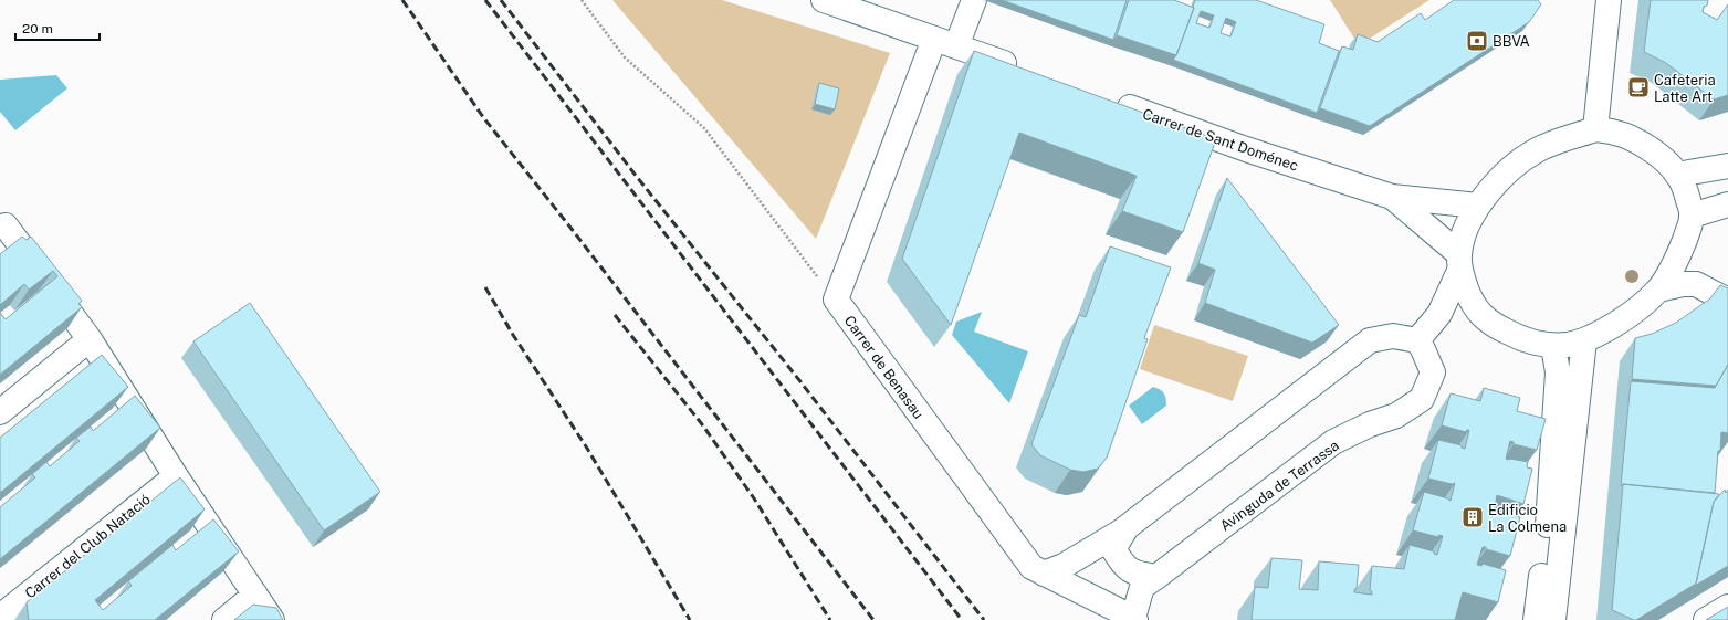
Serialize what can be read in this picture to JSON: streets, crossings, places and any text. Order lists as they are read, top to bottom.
{
  "streets": {
    "street": [
      "Carrer de Sant Doménec",
      "Carrer de Benasau",
      "Avinguda de Terrassa",
      "Carrer del Club Natació"
    ]
  },
  "crossings": [
    ["Carrer de Benasau", "Avinguda de Terrassa"]
  ],
  "places": {
    "bank": ["BBVA"],
    "cafe": ["Cafeteria Latte Art"],
    "building": ["Edificio La Colmena"]
  },
  "scale_bar": "20 m"
}
